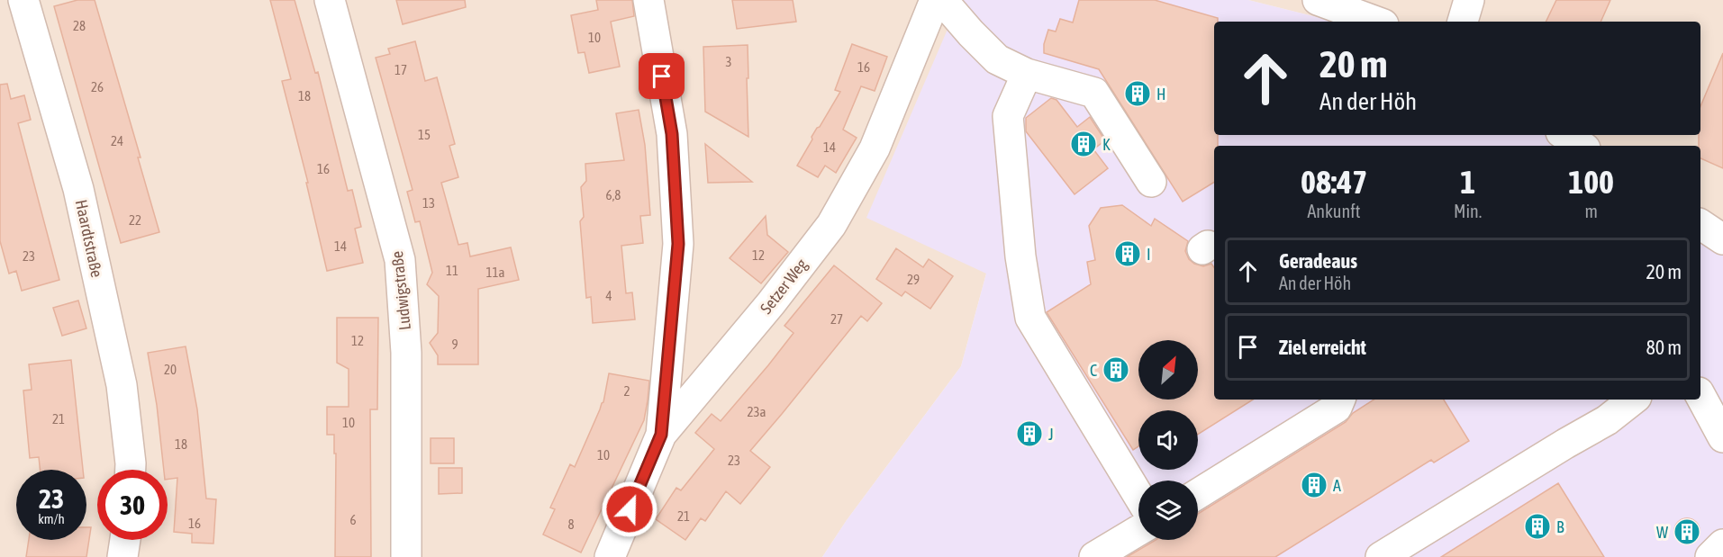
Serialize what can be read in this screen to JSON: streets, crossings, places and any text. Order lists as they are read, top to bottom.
{
  "streets": {
    "street": ["Haardtstraße", "Setzer Weg", "Ludwigstraße"]
  },
  "places": {
    "building": [
      "H",
      "K",
      "I",
      "C",
      "J",
      "A",
      "B",
      "W"
    ]
  },
  "house_numbers": [
    "28",
    "10",
    "3",
    "16",
    "17",
    "26",
    "18",
    "15",
    "24",
    "14",
    "16",
    "6,8",
    "13",
    "22",
    "14",
    "12",
    "23",
    "11",
    "11a",
    "29",
    "4",
    "27",
    "12",
    "9",
    "20",
    "2",
    "23a",
    "21",
    "10",
    "18",
    "10",
    "23",
    "21",
    "6",
    "16",
    "8"
  ],
  "north": "top right",
  "page": {
    "turn": ["20 m", "An der Höh"],
    "eta": [
      "08:47",
      "Ankunft",
      "1",
      "Min.",
      "100",
      "m"
    ],
    "list": [
      {
        "name": "Geradeaus",
        "note": "An der Höh",
        "value": "20 m"
      },
      {
        "name": "Ziel erreicht",
        "value": "80 m"
      }
    ],
    "speed": "23 km/h",
    "limit": "30"
  }
}
